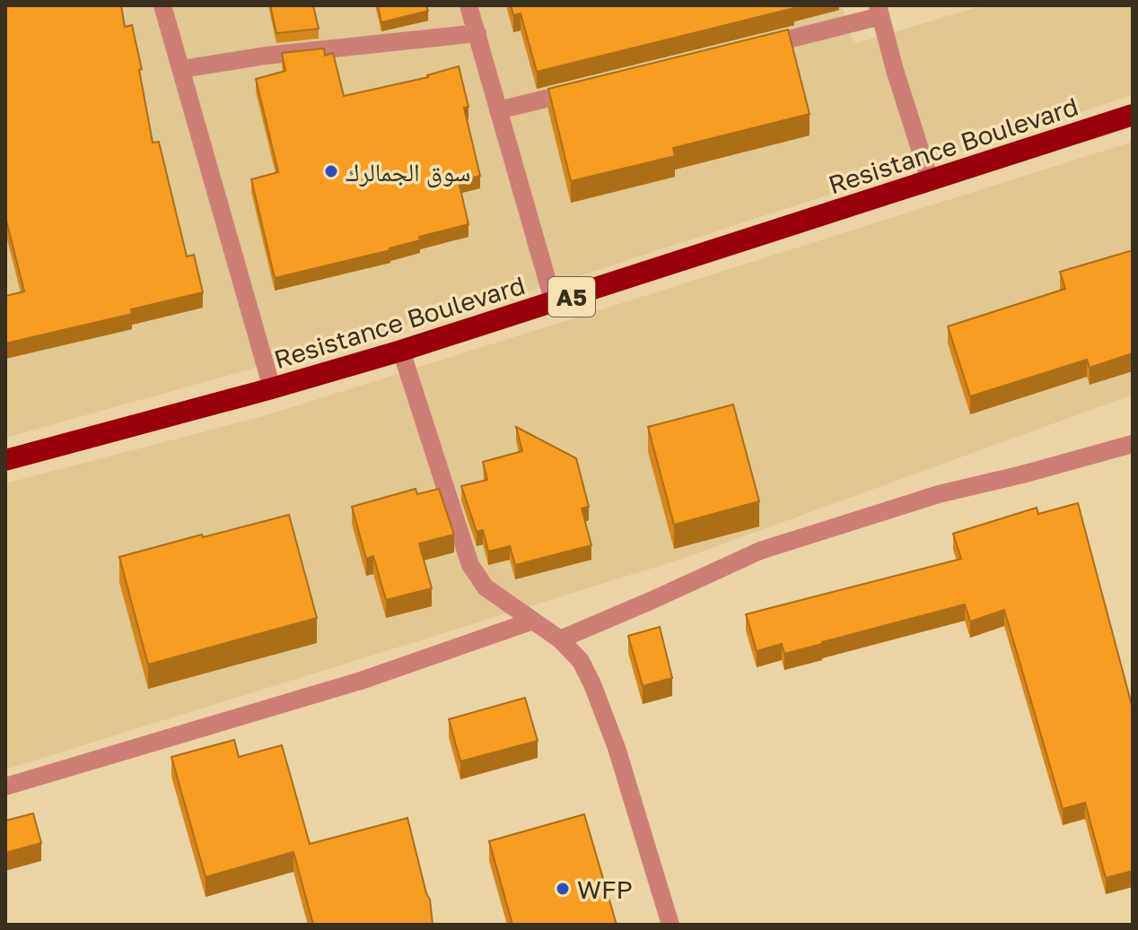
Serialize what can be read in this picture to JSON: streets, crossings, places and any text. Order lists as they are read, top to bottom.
{
  "streets": {
    "highway": ["Resistance Boulevard", "A5"]
  },
  "places": ["سوق الجمالرك", "WFP"]
}
